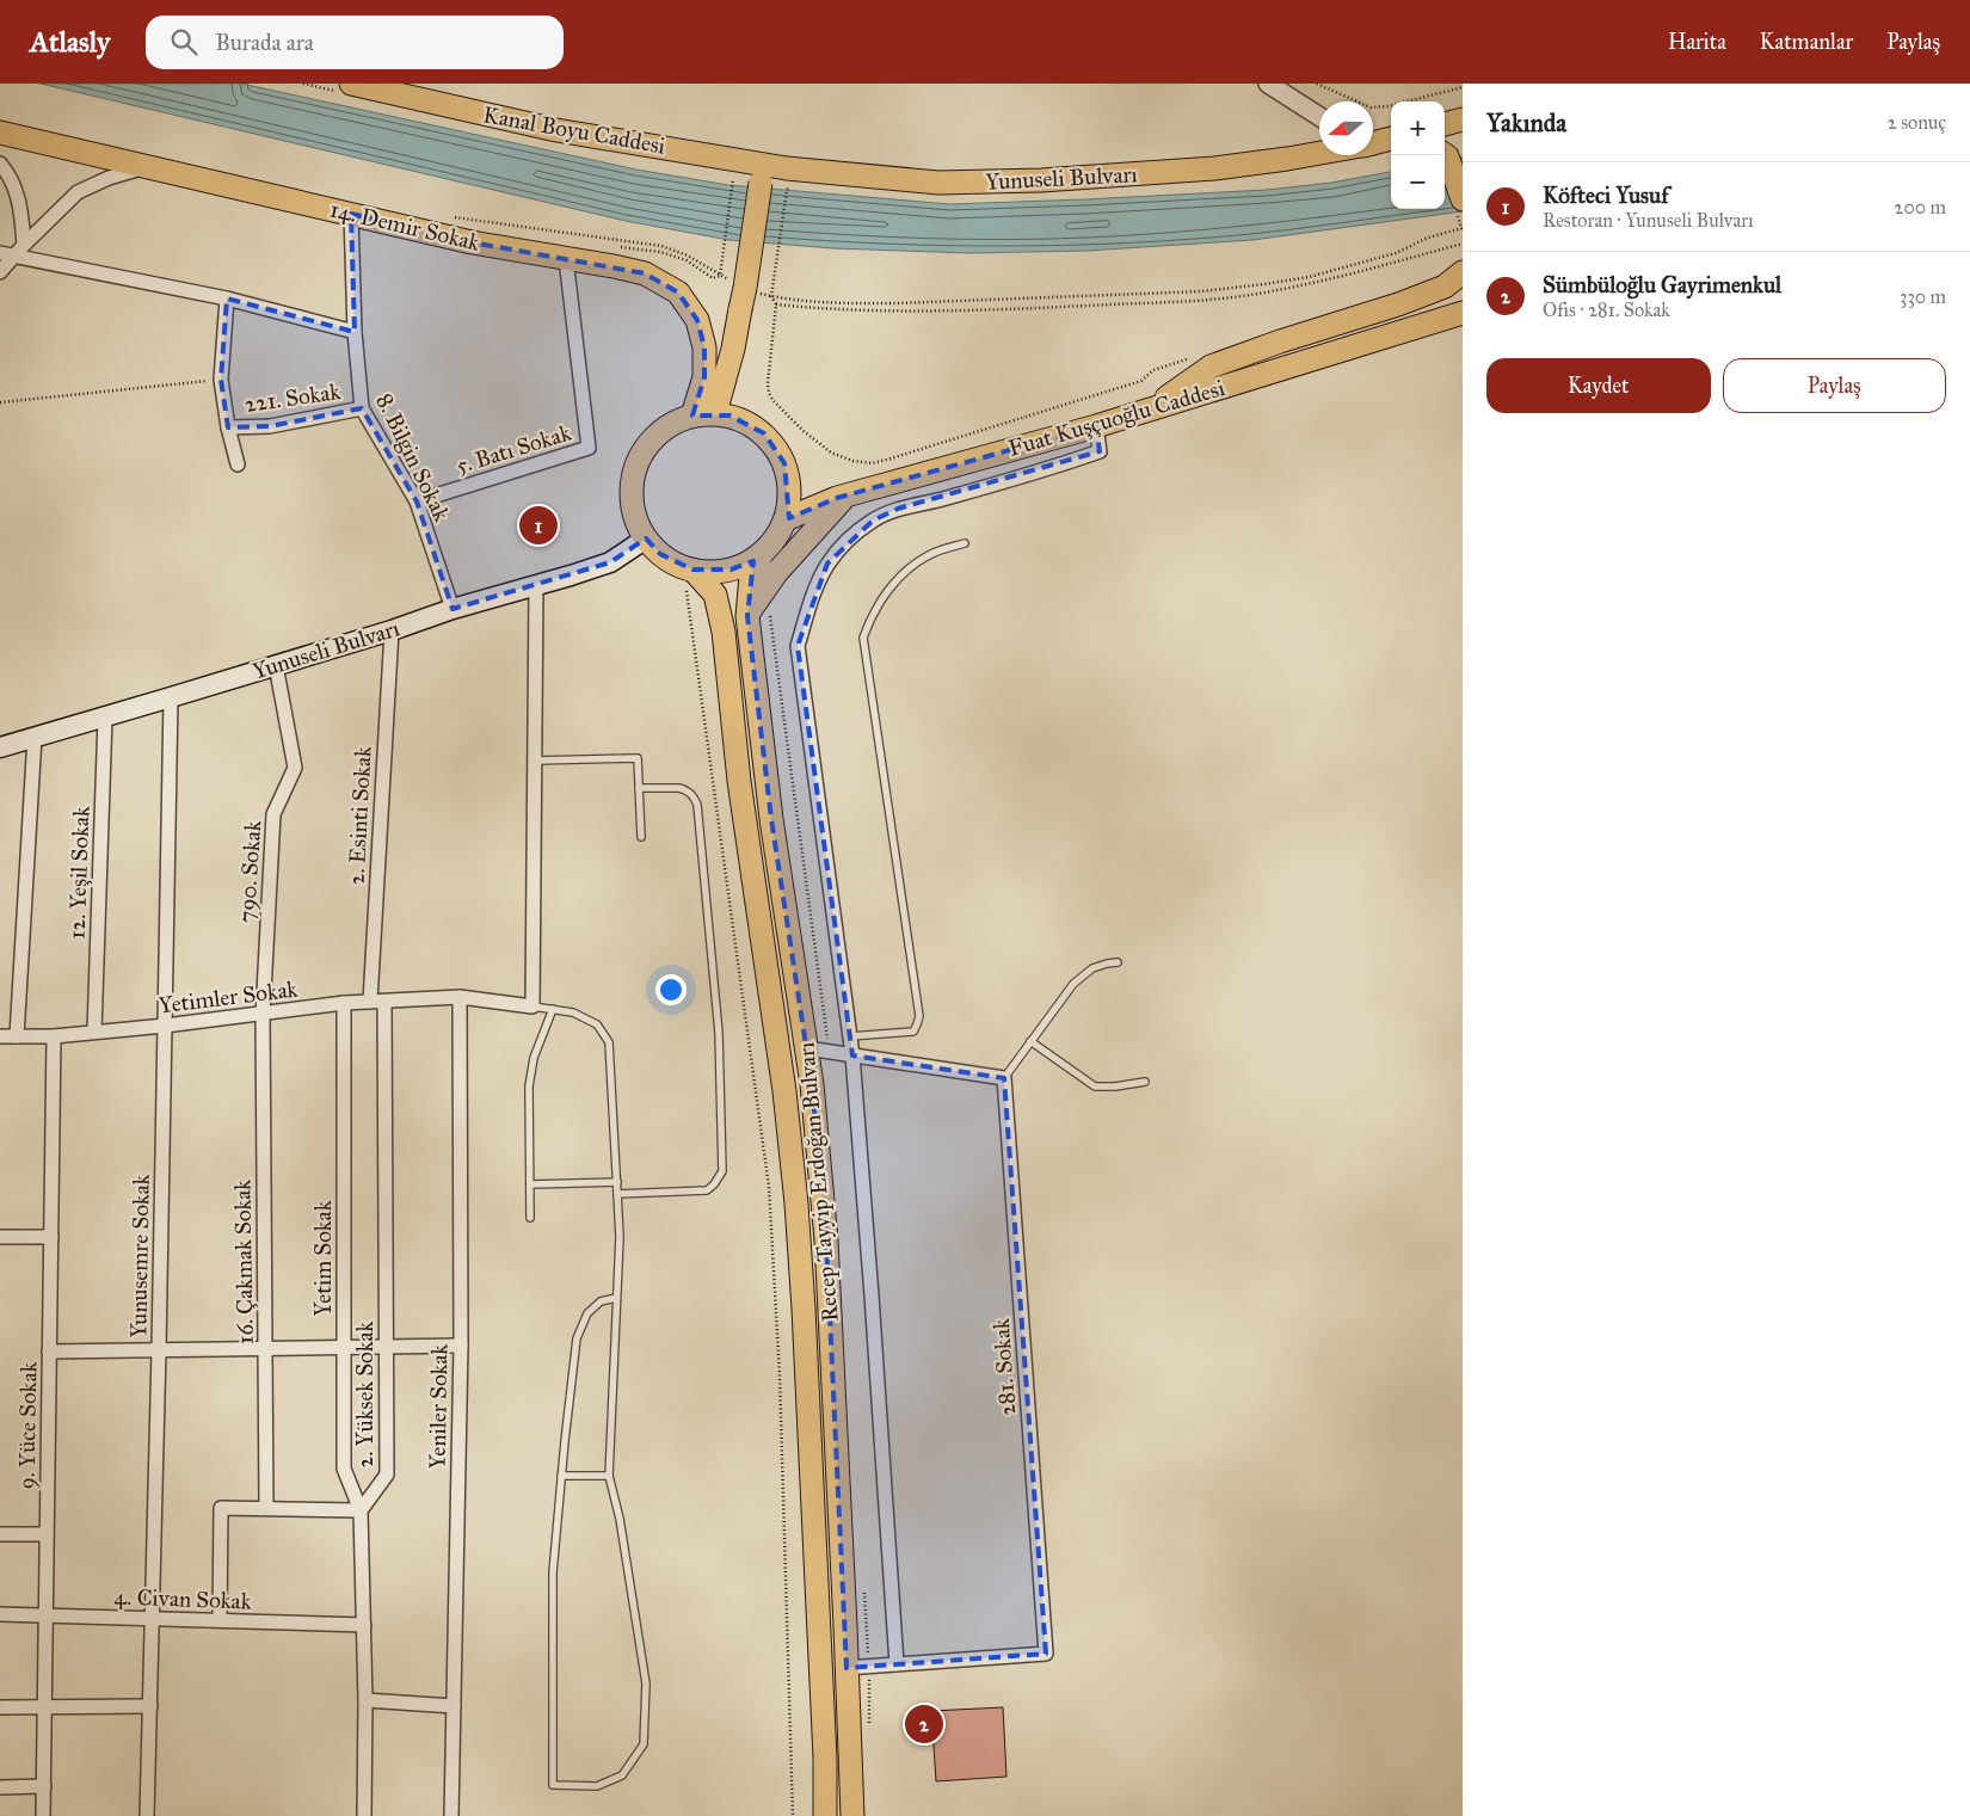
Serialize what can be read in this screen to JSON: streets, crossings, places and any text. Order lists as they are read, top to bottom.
{
  "streets": {
    "main road": [
      "Kanal Boyu Caddesi",
      "Yunuseli Bulvarı",
      "14. Demir Sokak",
      "Fuat Kuşçuoğlu Caddesi",
      "Recep Tayyip Erdoğan Bulvarı"
    ],
    "street": [
      "221. Sokak",
      "5. Batı Sokak",
      "8. Bilgin Sokak",
      "2. Esinti Sokak",
      "790. Sokak",
      "12. Yeşil Sokak",
      "Yetimler Sokak",
      "Yunusemre Sokak",
      "Yetim Sokak",
      "16. Çakmak Sokak",
      "281. Sokak",
      "2. Yüksek Sokak",
      "Yeniler Sokak",
      "9. Yüce Sokak",
      "4. Civan Sokak"
    ]
  },
  "crossings": [
    ["Kanal Boyu Caddesi", "Yunuseli Bulvarı"],
    ["Yunuseli Bulvarı", "14. Demir Sokak"],
    ["Yunuseli Bulvarı", "Fuat Kuşçuoğlu Caddesi"],
    ["Yunuseli Bulvarı", "8. Bilgin Sokak"],
    ["Yunuseli Bulvarı", "2. Esinti Sokak"],
    ["Yunuseli Bulvarı", "790. Sokak"],
    ["Yunuseli Bulvarı", "12. Yeşil Sokak"],
    ["Yunuseli Bulvarı", "Recep Tayyip Erdoğan Bulvarı"],
    ["Yunuseli Bulvarı", "Yunusemre Sokak"],
    ["14. Demir Sokak", "Fuat Kuşçuoğlu Caddesi"],
    ["14. Demir Sokak", "5. Batı Sokak"],
    ["14. Demir Sokak", "8. Bilgin Sokak"],
    ["14. Demir Sokak", "Recep Tayyip Erdoğan Bulvarı"],
    ["221. Sokak", "8. Bilgin Sokak"],
    ["Fuat Kuşçuoğlu Caddesi", "Recep Tayyip Erdoğan Bulvarı"],
    ["5. Batı Sokak", "8. Bilgin Sokak"],
    ["2. Esinti Sokak", "Yetimler Sokak"],
    ["790. Sokak", "Yetimler Sokak"],
    ["790. Sokak", "16. Çakmak Sokak"],
    ["12. Yeşil Sokak", "Yetimler Sokak"],
    ["Yetimler Sokak", "Yunusemre Sokak"],
    ["Yetimler Sokak", "Yetim Sokak"],
    ["Yetimler Sokak", "16. Çakmak Sokak"],
    ["Yetimler Sokak", "2. Yüksek Sokak"],
    ["Yetimler Sokak", "Yeniler Sokak"],
    ["Yetimler Sokak", "9. Yüce Sokak"],
    ["Recep Tayyip Erdoğan Bulvarı", "281. Sokak"],
    ["Yunusemre Sokak", "4. Civan Sokak"],
    ["Yetim Sokak", "2. Yüksek Sokak"],
    ["9. Yüce Sokak", "4. Civan Sokak"]
  ],
  "north": "left",
  "page": {
    "header": "Atlasly",
    "search": "Burada ara",
    "nav": ["Harita", "Katmanlar", "Paylaş"],
    "heading": ["Yakında", "2 sonuç"],
    "map_buttons": ["+", "−"],
    "list": [
      {
        "mark": "1",
        "name": "Köfteci Yusuf",
        "note": "Restoran · Yunuseli Bulvarı",
        "value": "200 m"
      },
      {
        "mark": "2",
        "name": "Sümbüloğlu Gayrimenkul",
        "note": "Ofis · 281. Sokak",
        "value": "330 m"
      }
    ],
    "buttons": ["Kaydet", "Paylaş"],
    "pins": ["1", "2"]
  }
}
